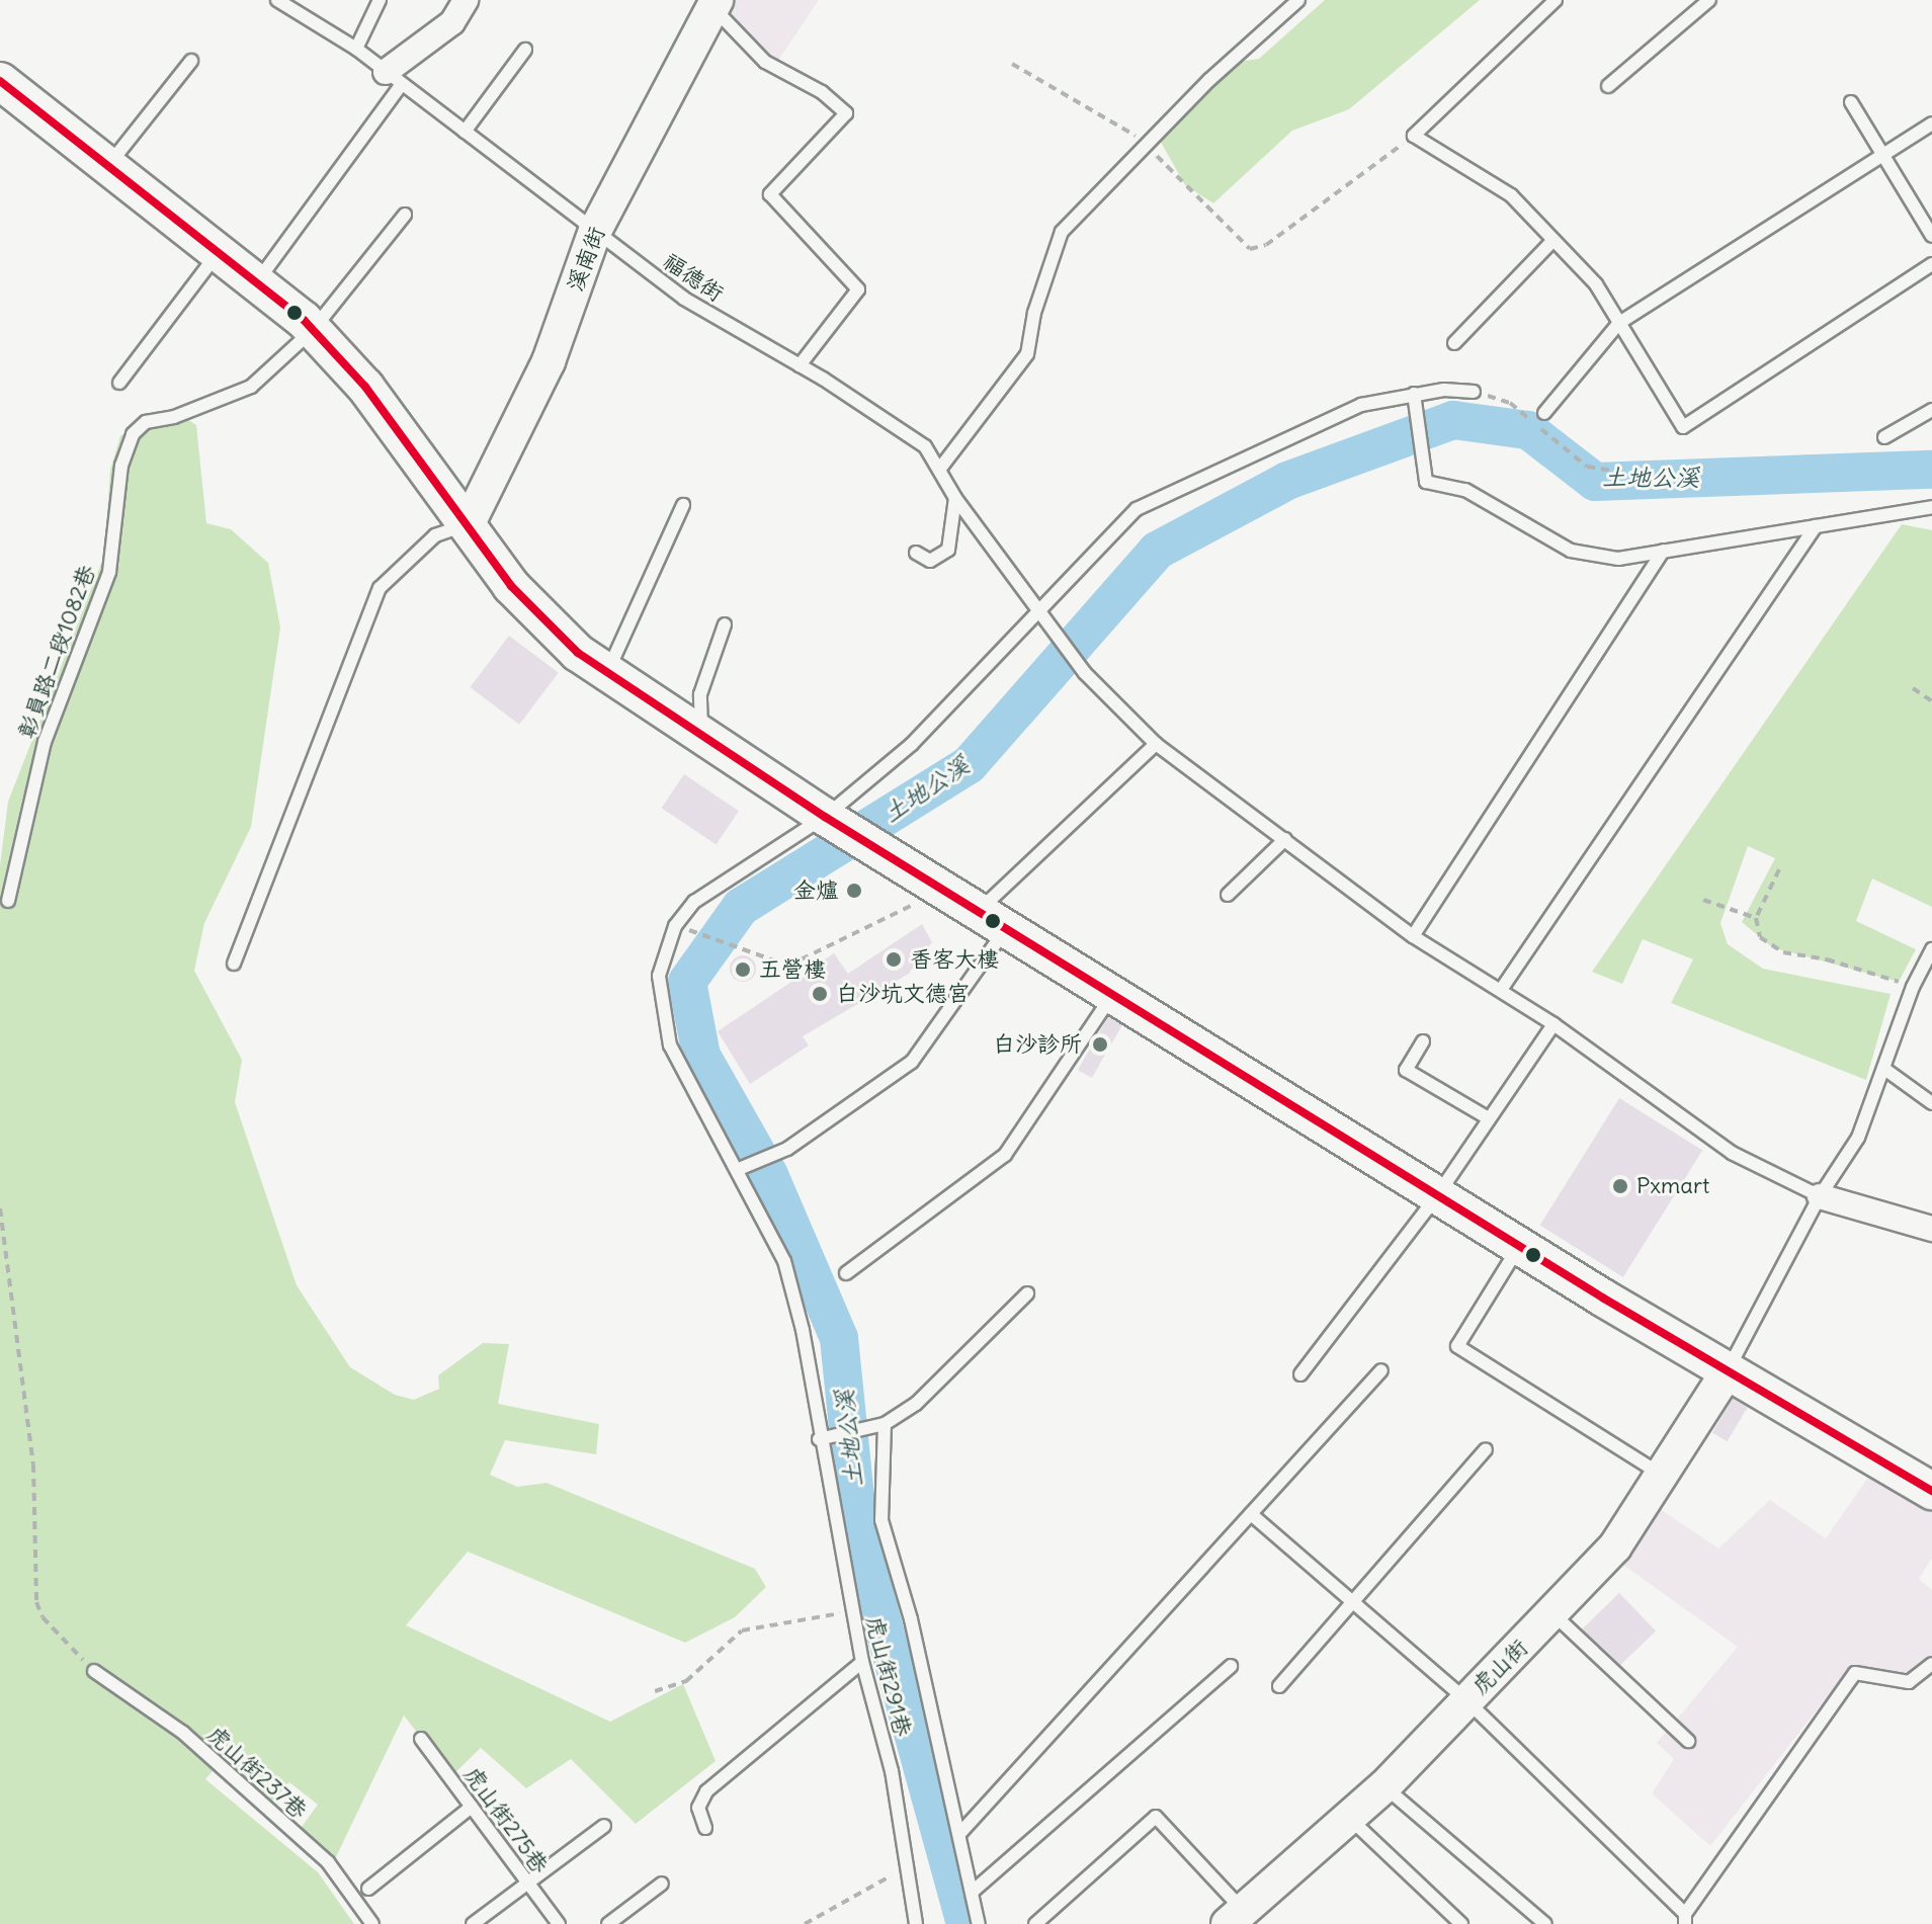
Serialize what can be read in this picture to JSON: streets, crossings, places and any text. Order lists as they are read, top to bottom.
{
  "streets": {
    "street": ["溪南街", "虎山街"],
    "lane": [
      "福德街",
      "彰員路二段1082巷",
      "虎山街291巷",
      "虎山街237巷",
      "虎山街275巷"
    ]
  },
  "crossings": [
    ["溪南街", "福德街"],
    ["福德街", "虎山街291巷"]
  ],
  "water": ["土地公溪"],
  "places": [
    "金爐",
    "香客大樓",
    "五營樓",
    "白沙坑文德宮",
    "白沙診所",
    "Pxmart"
  ]
}
